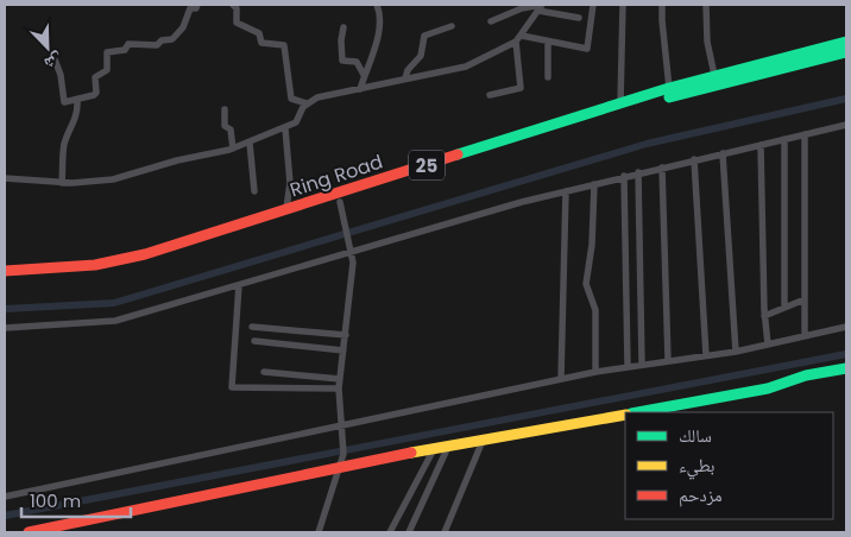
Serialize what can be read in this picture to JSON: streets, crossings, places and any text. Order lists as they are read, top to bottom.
{
  "streets": {
    "main road": ["25", "Ring Road"]
  },
  "legend": ["سالك", "بطيء", "مزدحم"],
  "scale_bar": "100 m",
  "north": "bottom right"
}
